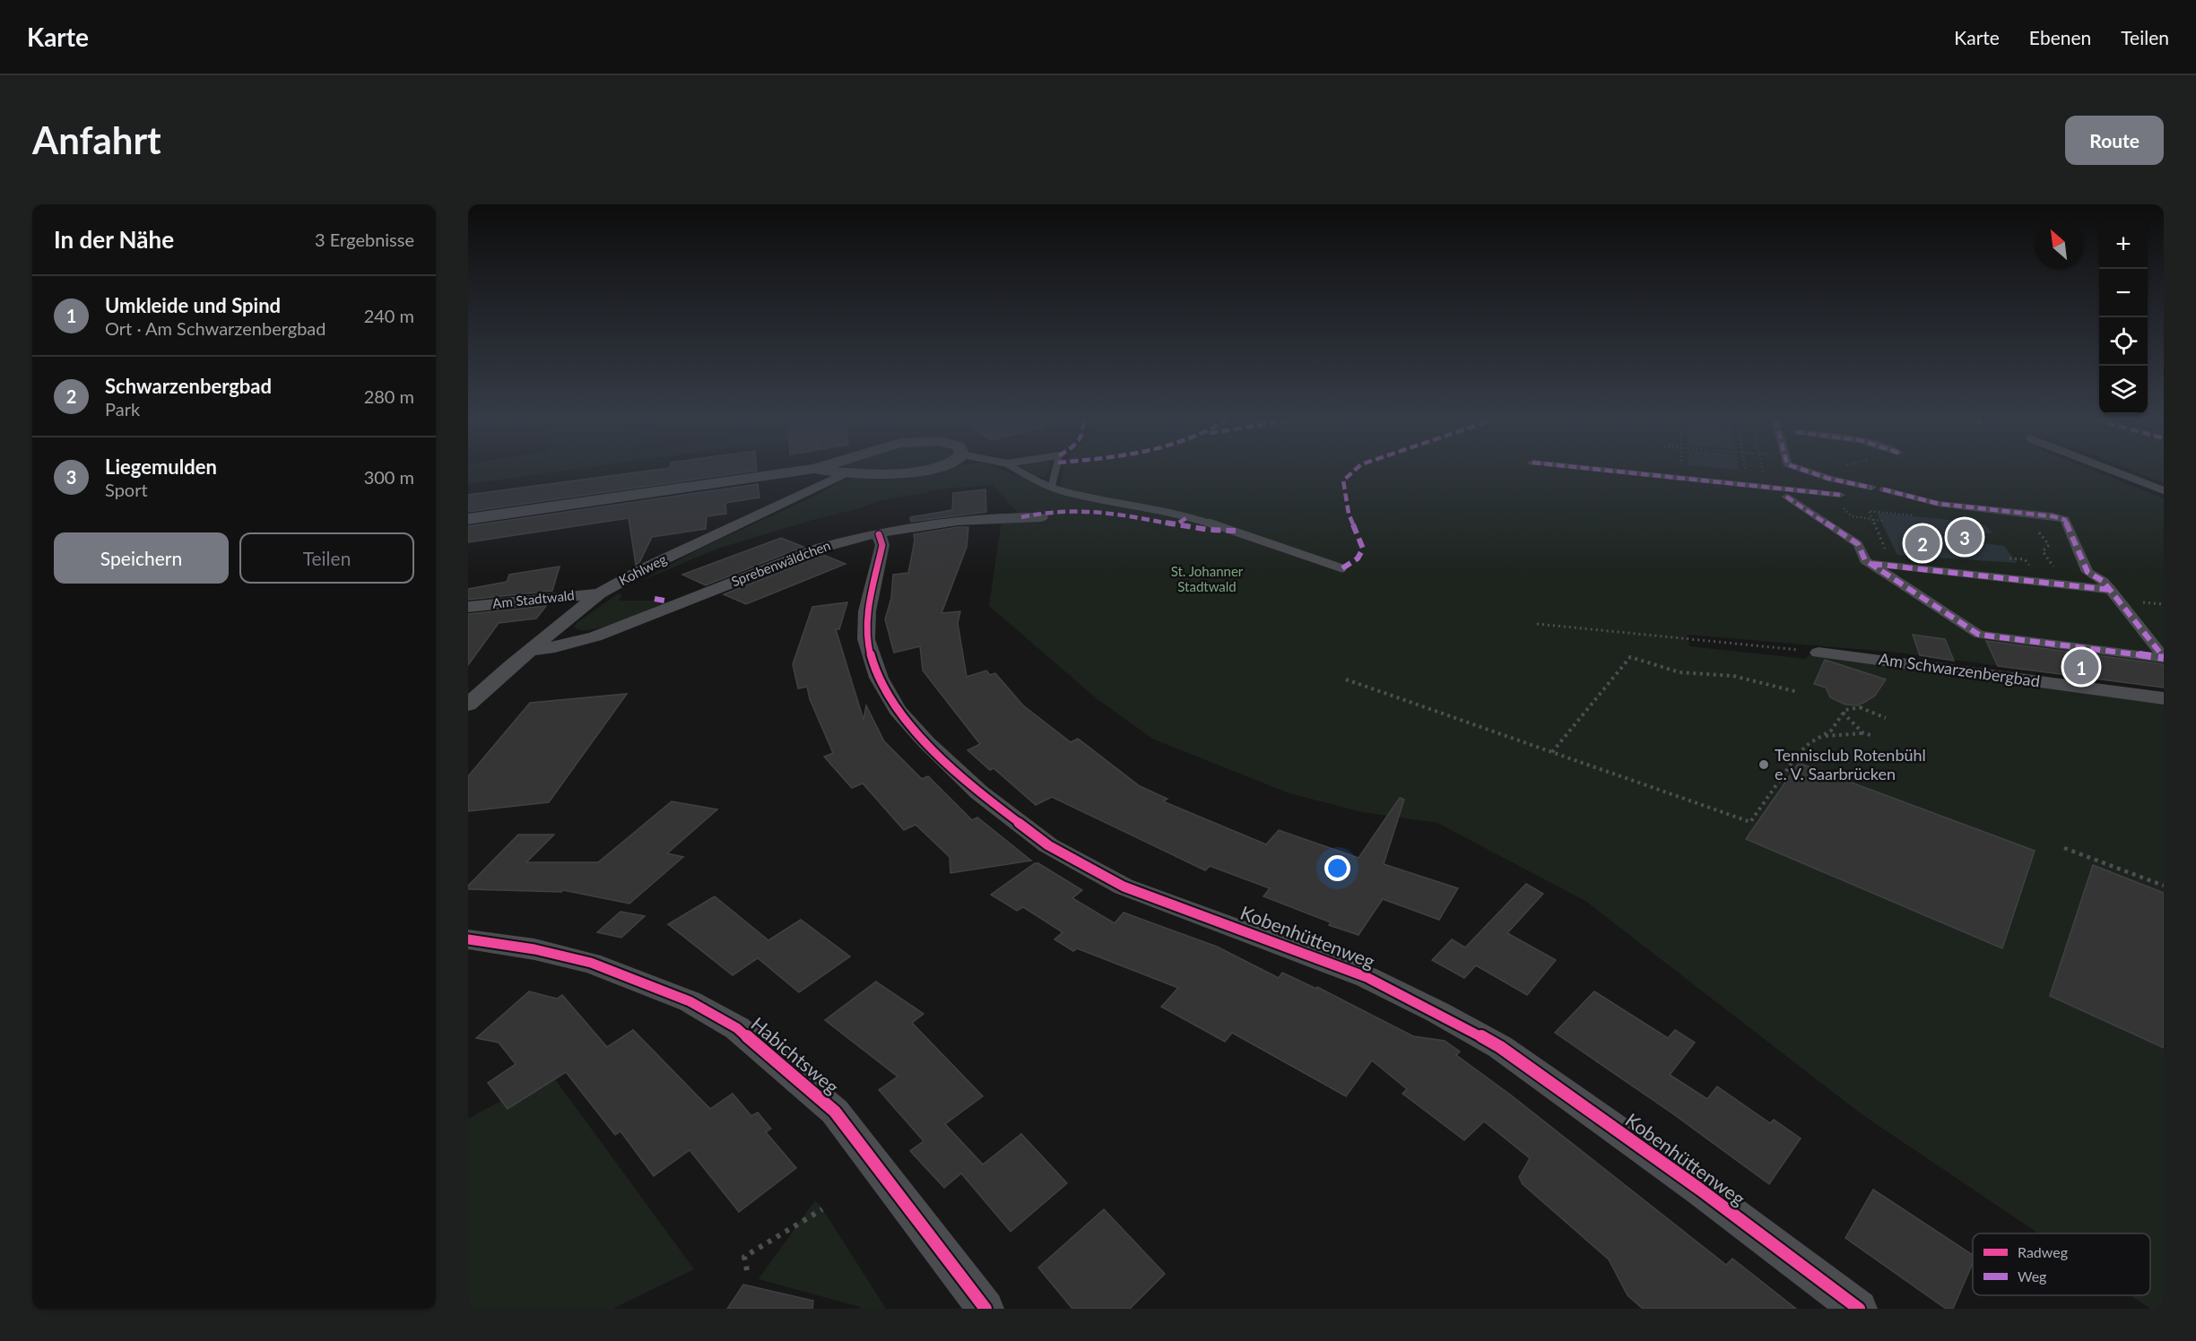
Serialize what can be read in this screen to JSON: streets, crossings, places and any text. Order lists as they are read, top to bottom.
{
  "streets": {
    "street": [
      "Sprebenwäldchen",
      "Kohlweg",
      "Am Stadtwald",
      "Am Schwarzenbergbad",
      "Kobenhüttenweg",
      "Habichtsweg"
    ]
  },
  "crossings": [
    ["Sprebenwäldchen", "Kohlweg"],
    ["Sprebenwäldchen", "Kobenhüttenweg"],
    ["Kohlweg", "Am Stadtwald"]
  ],
  "parks": ["St. Johanner Stadtwald"],
  "places": ["Tennisclub Rotenbühl e. V. Saarbrücken"],
  "legend": ["Radweg", "Weg"],
  "north": "top left",
  "page": {
    "header": "Karte",
    "nav": ["Karte", "Ebenen", "Teilen"],
    "buttons": [
      "Route",
      ["Speichern", "Teilen"]
    ],
    "title": "Anfahrt",
    "heading": ["In der Nähe", "3 Ergebnisse"],
    "map_buttons": ["+", "−"],
    "list": [
      {
        "mark": "1",
        "name": "Umkleide und Spind",
        "note": "Ort · Am Schwarzenbergbad",
        "value": "240 m"
      },
      {
        "mark": "2",
        "name": "Schwarzenbergbad",
        "note": "Park",
        "value": "280 m"
      },
      {
        "mark": "3",
        "name": "Liegemulden",
        "note": "Sport",
        "value": "300 m"
      }
    ],
    "pins": ["3", "2", "1"]
  }
}
